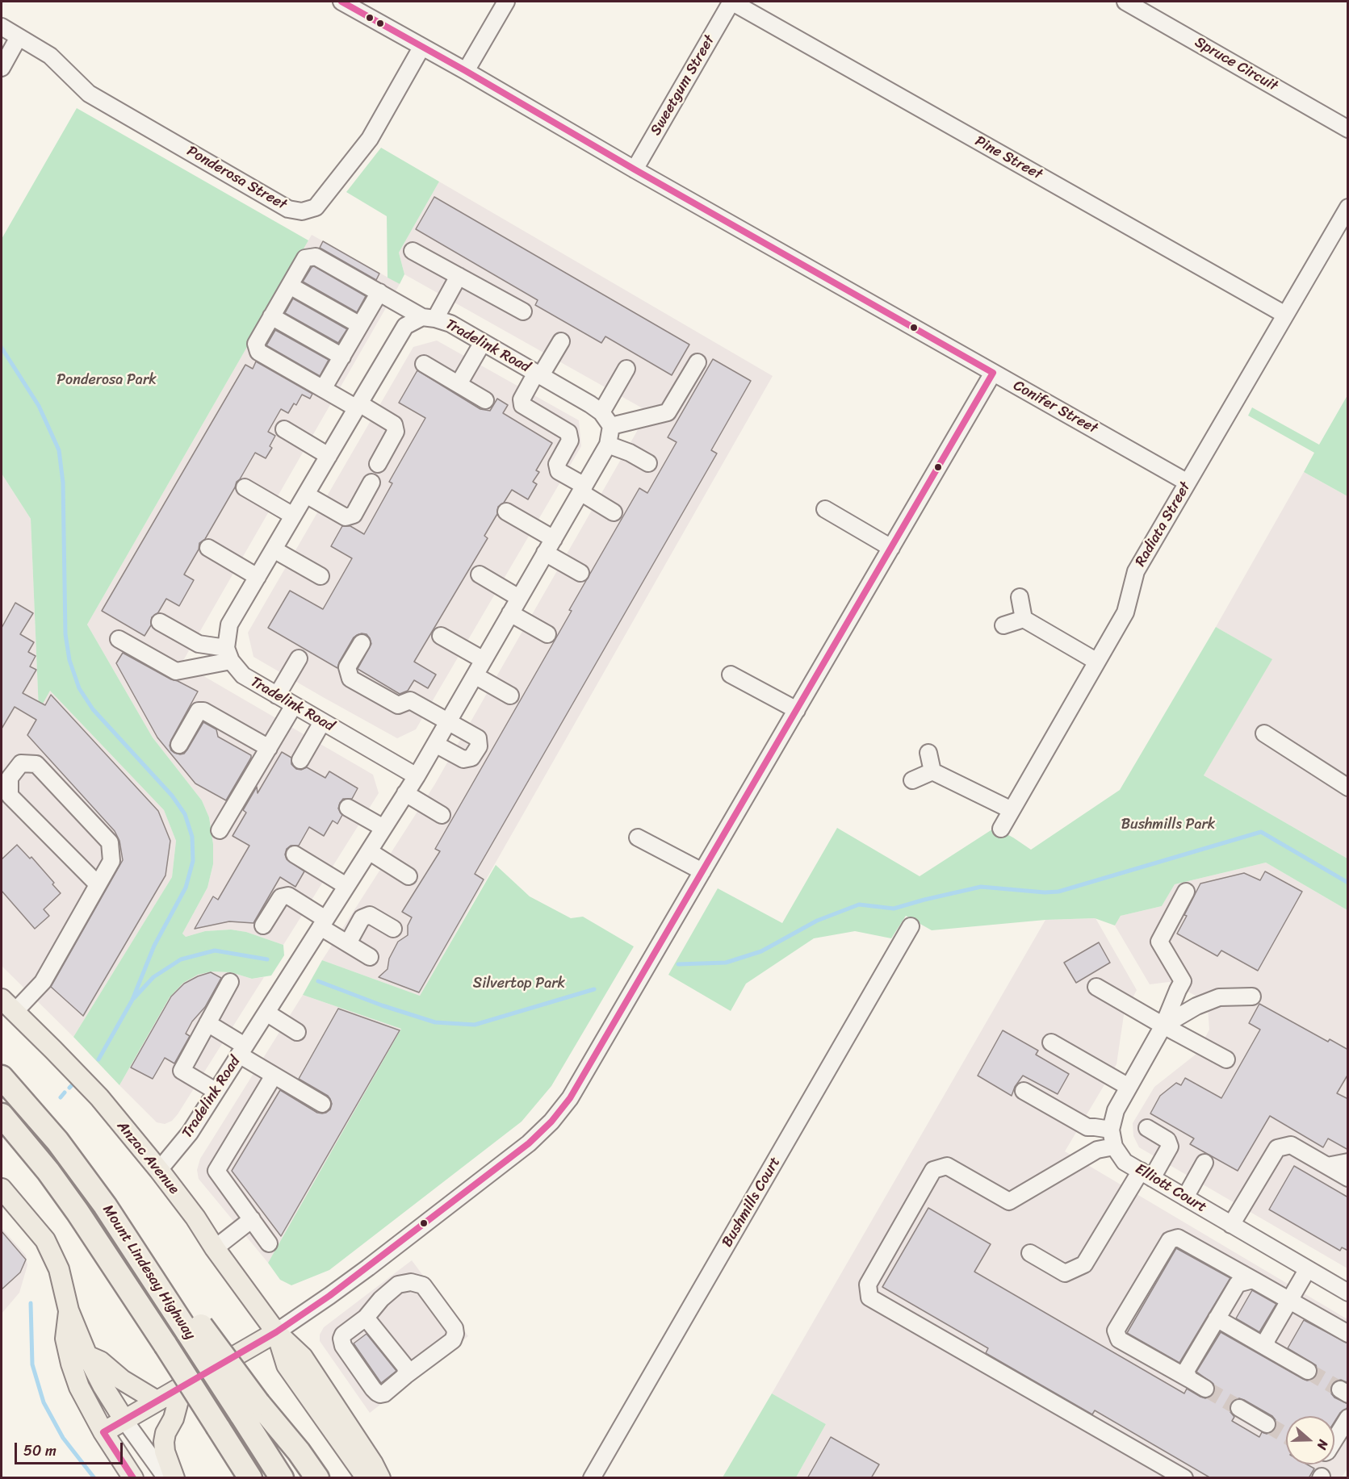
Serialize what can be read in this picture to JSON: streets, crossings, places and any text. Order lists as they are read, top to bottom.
{
  "streets": {
    "highway": ["Mount Lindesay Highway"],
    "main road": ["Anzac Avenue"],
    "street": [
      "Spruce Circuit",
      "Sweetgum Street",
      "Pine Street",
      "Ponderosa Street",
      "Tradelink Road",
      "Conifer Street",
      "Radiata Street",
      "Elliott Court",
      "Bushmills Court"
    ]
  },
  "crossings": [
    ["Sweetgum Street", "Pine Street"],
    ["Sweetgum Street", "Conifer Street"],
    ["Pine Street", "Radiata Street"],
    ["Ponderosa Street", "Conifer Street"],
    ["Tradelink Road", "Anzac Avenue"],
    ["Conifer Street", "Radiata Street"]
  ],
  "parks": ["Ponderosa Park", "Bushmills Park", "Silvertop Park"],
  "scale_bar": "50 m",
  "north": "right"
}
